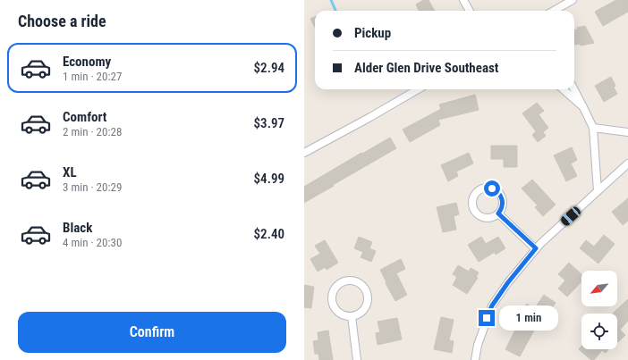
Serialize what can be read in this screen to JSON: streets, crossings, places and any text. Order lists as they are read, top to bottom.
{
  "north": "bottom left",
  "page": {
    "heading": "Choose a ride",
    "banner": ["Pickup", "Alder Glen Drive Southeast"],
    "list": [
      {
        "name": "Economy",
        "note": "1 min · 20:27",
        "value": "$2.94"
      },
      {
        "name": "Comfort",
        "note": "2 min · 20:28",
        "value": "$3.97"
      },
      {
        "name": "XL",
        "note": "3 min · 20:29",
        "value": "$4.99"
      },
      {
        "name": "Black",
        "note": "4 min · 20:30",
        "value": "$2.40"
      }
    ],
    "buttons": "Confirm",
    "bubble": "1 min"
  }
}
